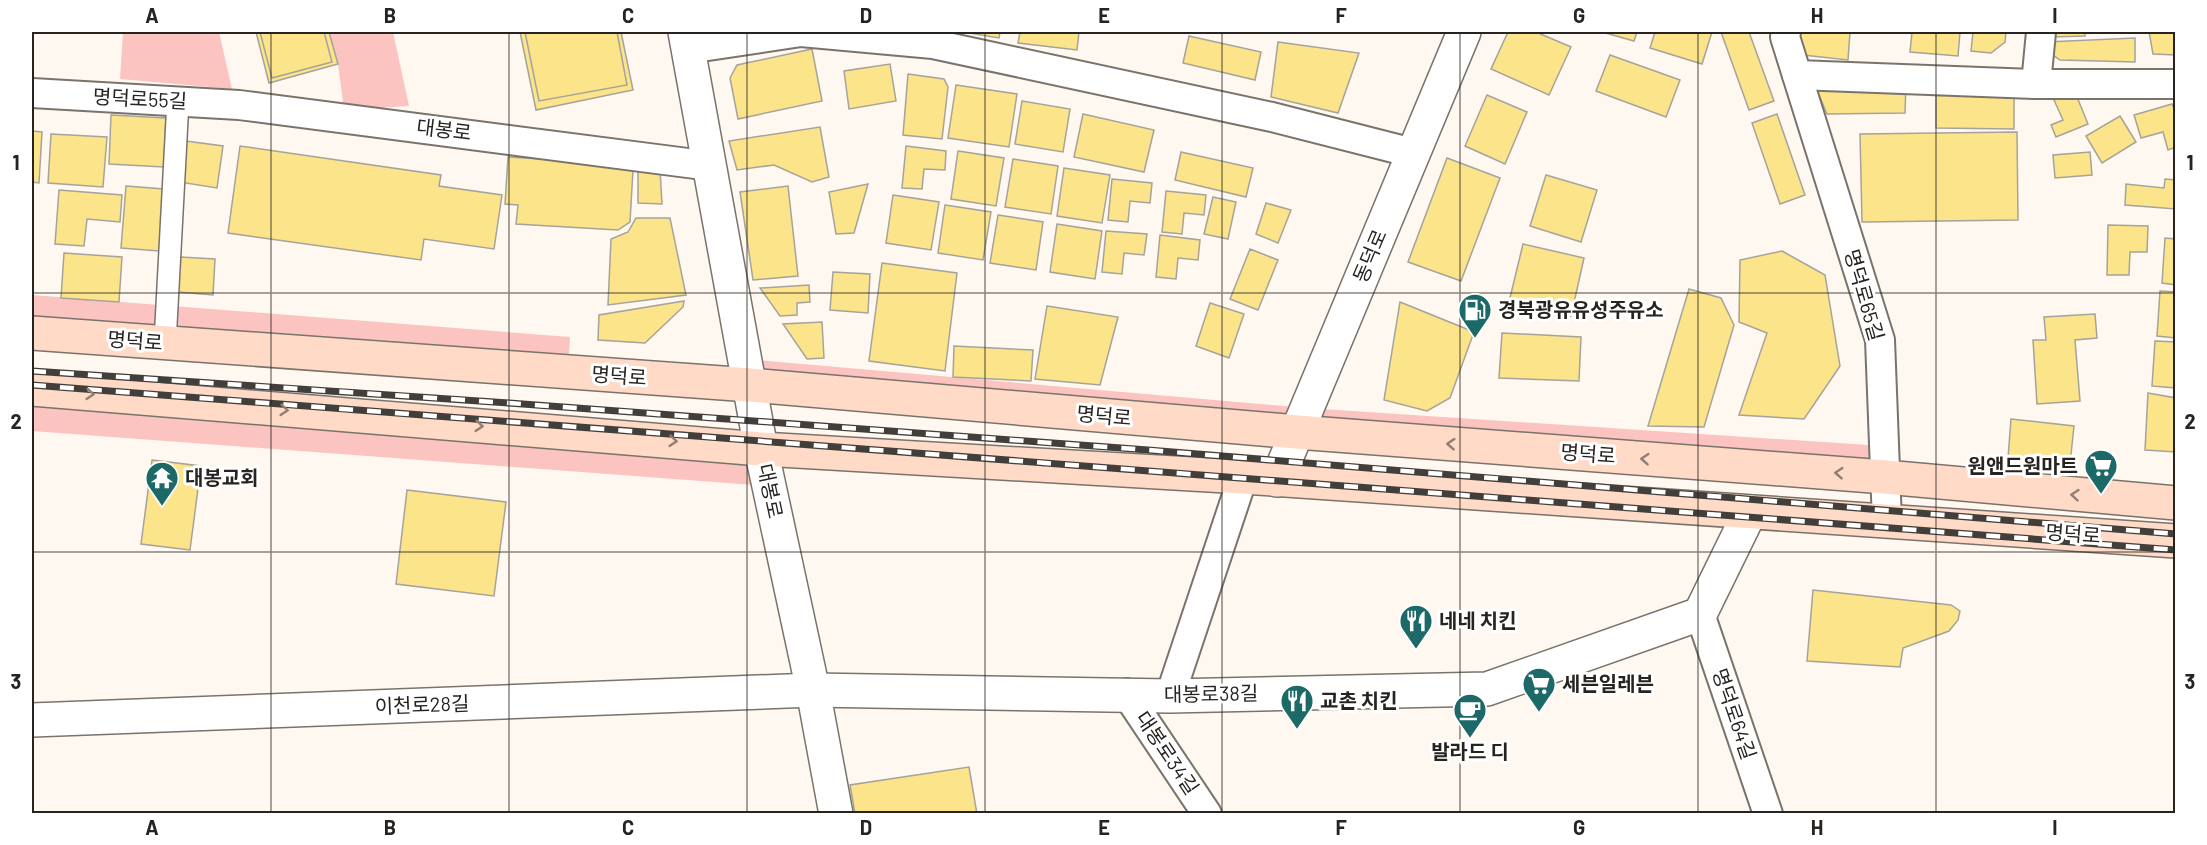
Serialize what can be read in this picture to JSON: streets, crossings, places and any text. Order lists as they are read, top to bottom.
{
  "streets": {
    "main road": ["명덕로"],
    "street": [
      "명덕로55길",
      "대봉로",
      "동덕로",
      "명덕로65길",
      "대봉로38길",
      "이천로28길",
      "명덕로64길",
      "대봉로34길"
    ]
  },
  "crossings": [
    ["명덕로55길", "대봉로"],
    ["대봉로", "명덕로"],
    ["대봉로", "대봉로38길"],
    ["대봉로", "이천로28길"],
    ["동덕로", "명덕로"],
    ["명덕로65길", "명덕로"],
    ["대봉로38길", "이천로28길"],
    ["대봉로38길", "명덕로64길"],
    ["대봉로38길", "대봉로34길"]
  ],
  "places": {
    "fuel station": ["경북광유유성주유소"],
    "supermarket": ["원앤드원마트", "세븐일레븐"],
    "temple": ["대봉교회"],
    "restaurant": ["네네 치킨", "교촌 치킨"],
    "cafe": ["발라드 디"]
  },
  "grid": {
    "columns": [
      "A",
      "B",
      "C",
      "D",
      "E",
      "F",
      "G",
      "H",
      "I"
    ],
    "rows": ["1", "2", "3"]
  }
}
